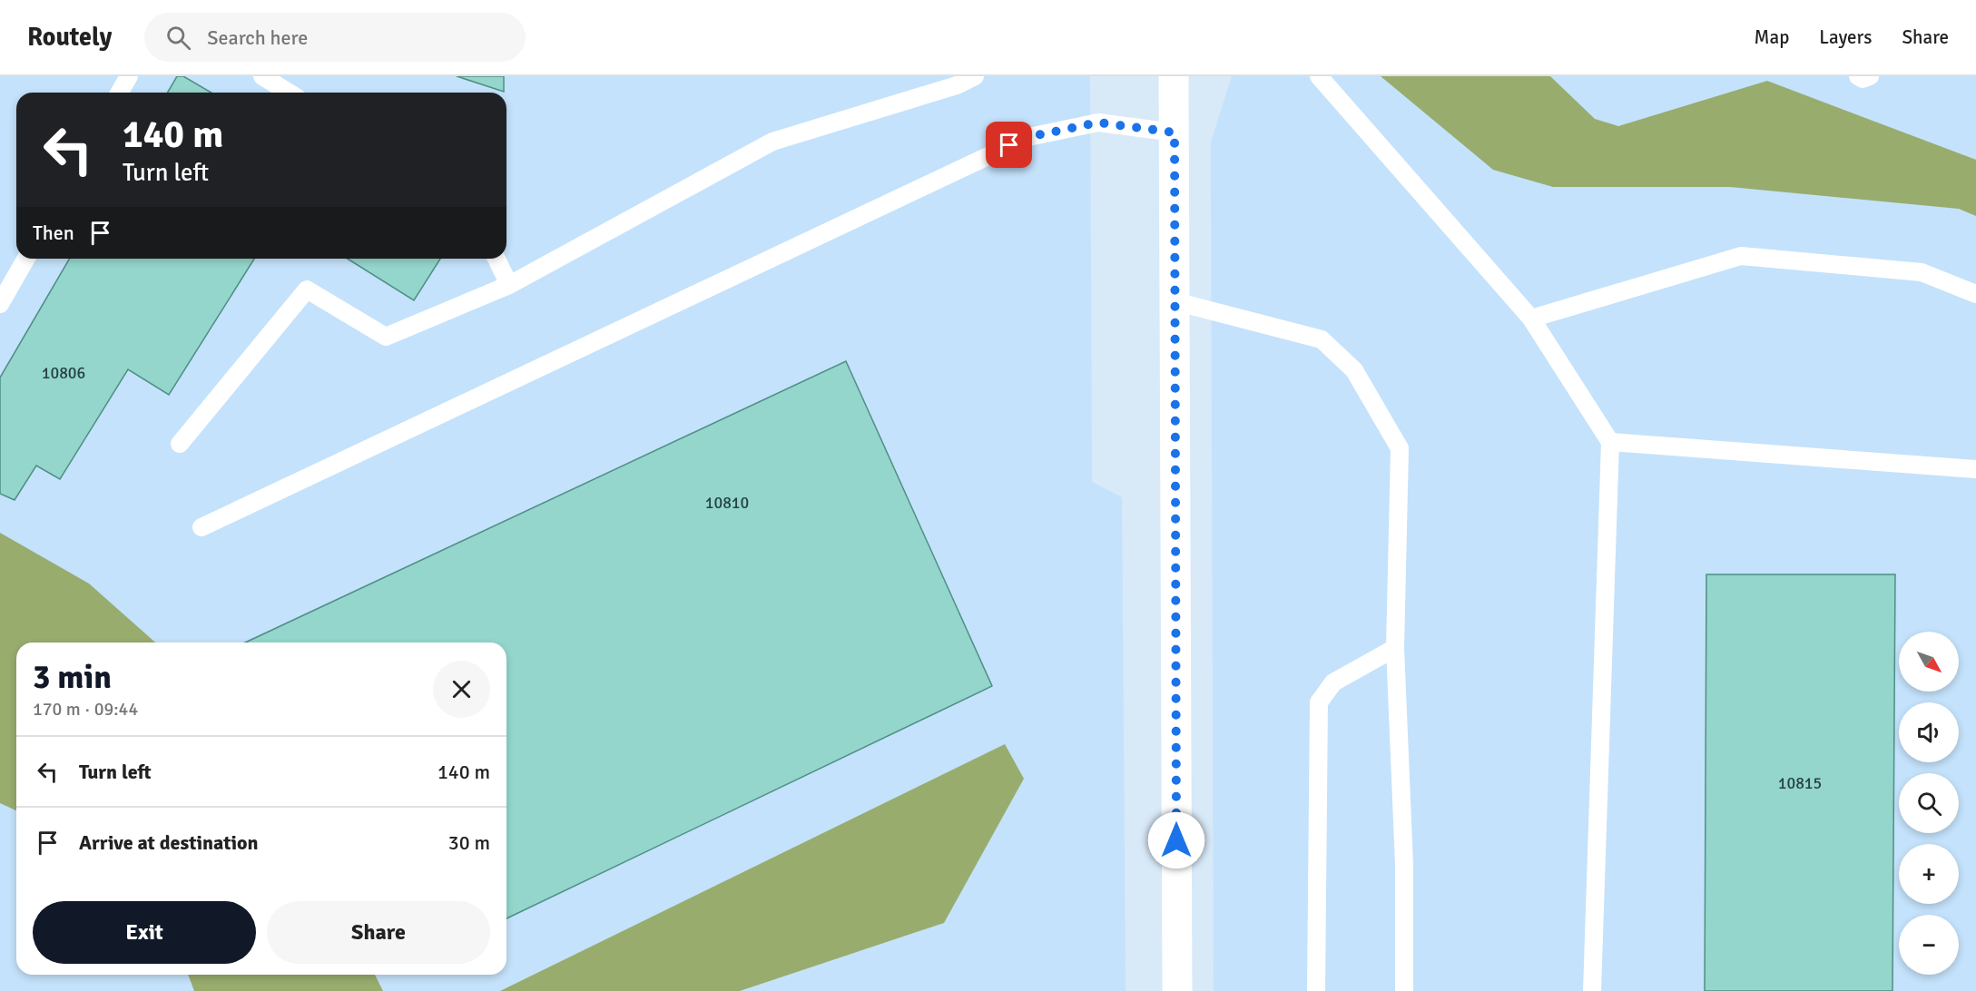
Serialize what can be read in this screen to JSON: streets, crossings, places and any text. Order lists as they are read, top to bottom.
{
  "house_numbers": ["10806", "10810", "10815"],
  "north": "bottom right",
  "page": {
    "header": "Routely",
    "search": "Search here",
    "nav": ["Map", "Layers", "Share"],
    "turn": ["140 m", "Turn left"],
    "then": "Then",
    "map_buttons": ["+", "−"],
    "heading": ["3 min", "170 m · 09:44"],
    "list": [
      {
        "name": "Turn left",
        "value": "140 m"
      },
      {
        "name": "Arrive at destination",
        "value": "30 m"
      }
    ],
    "buttons": ["Exit", "Share"]
  }
}
